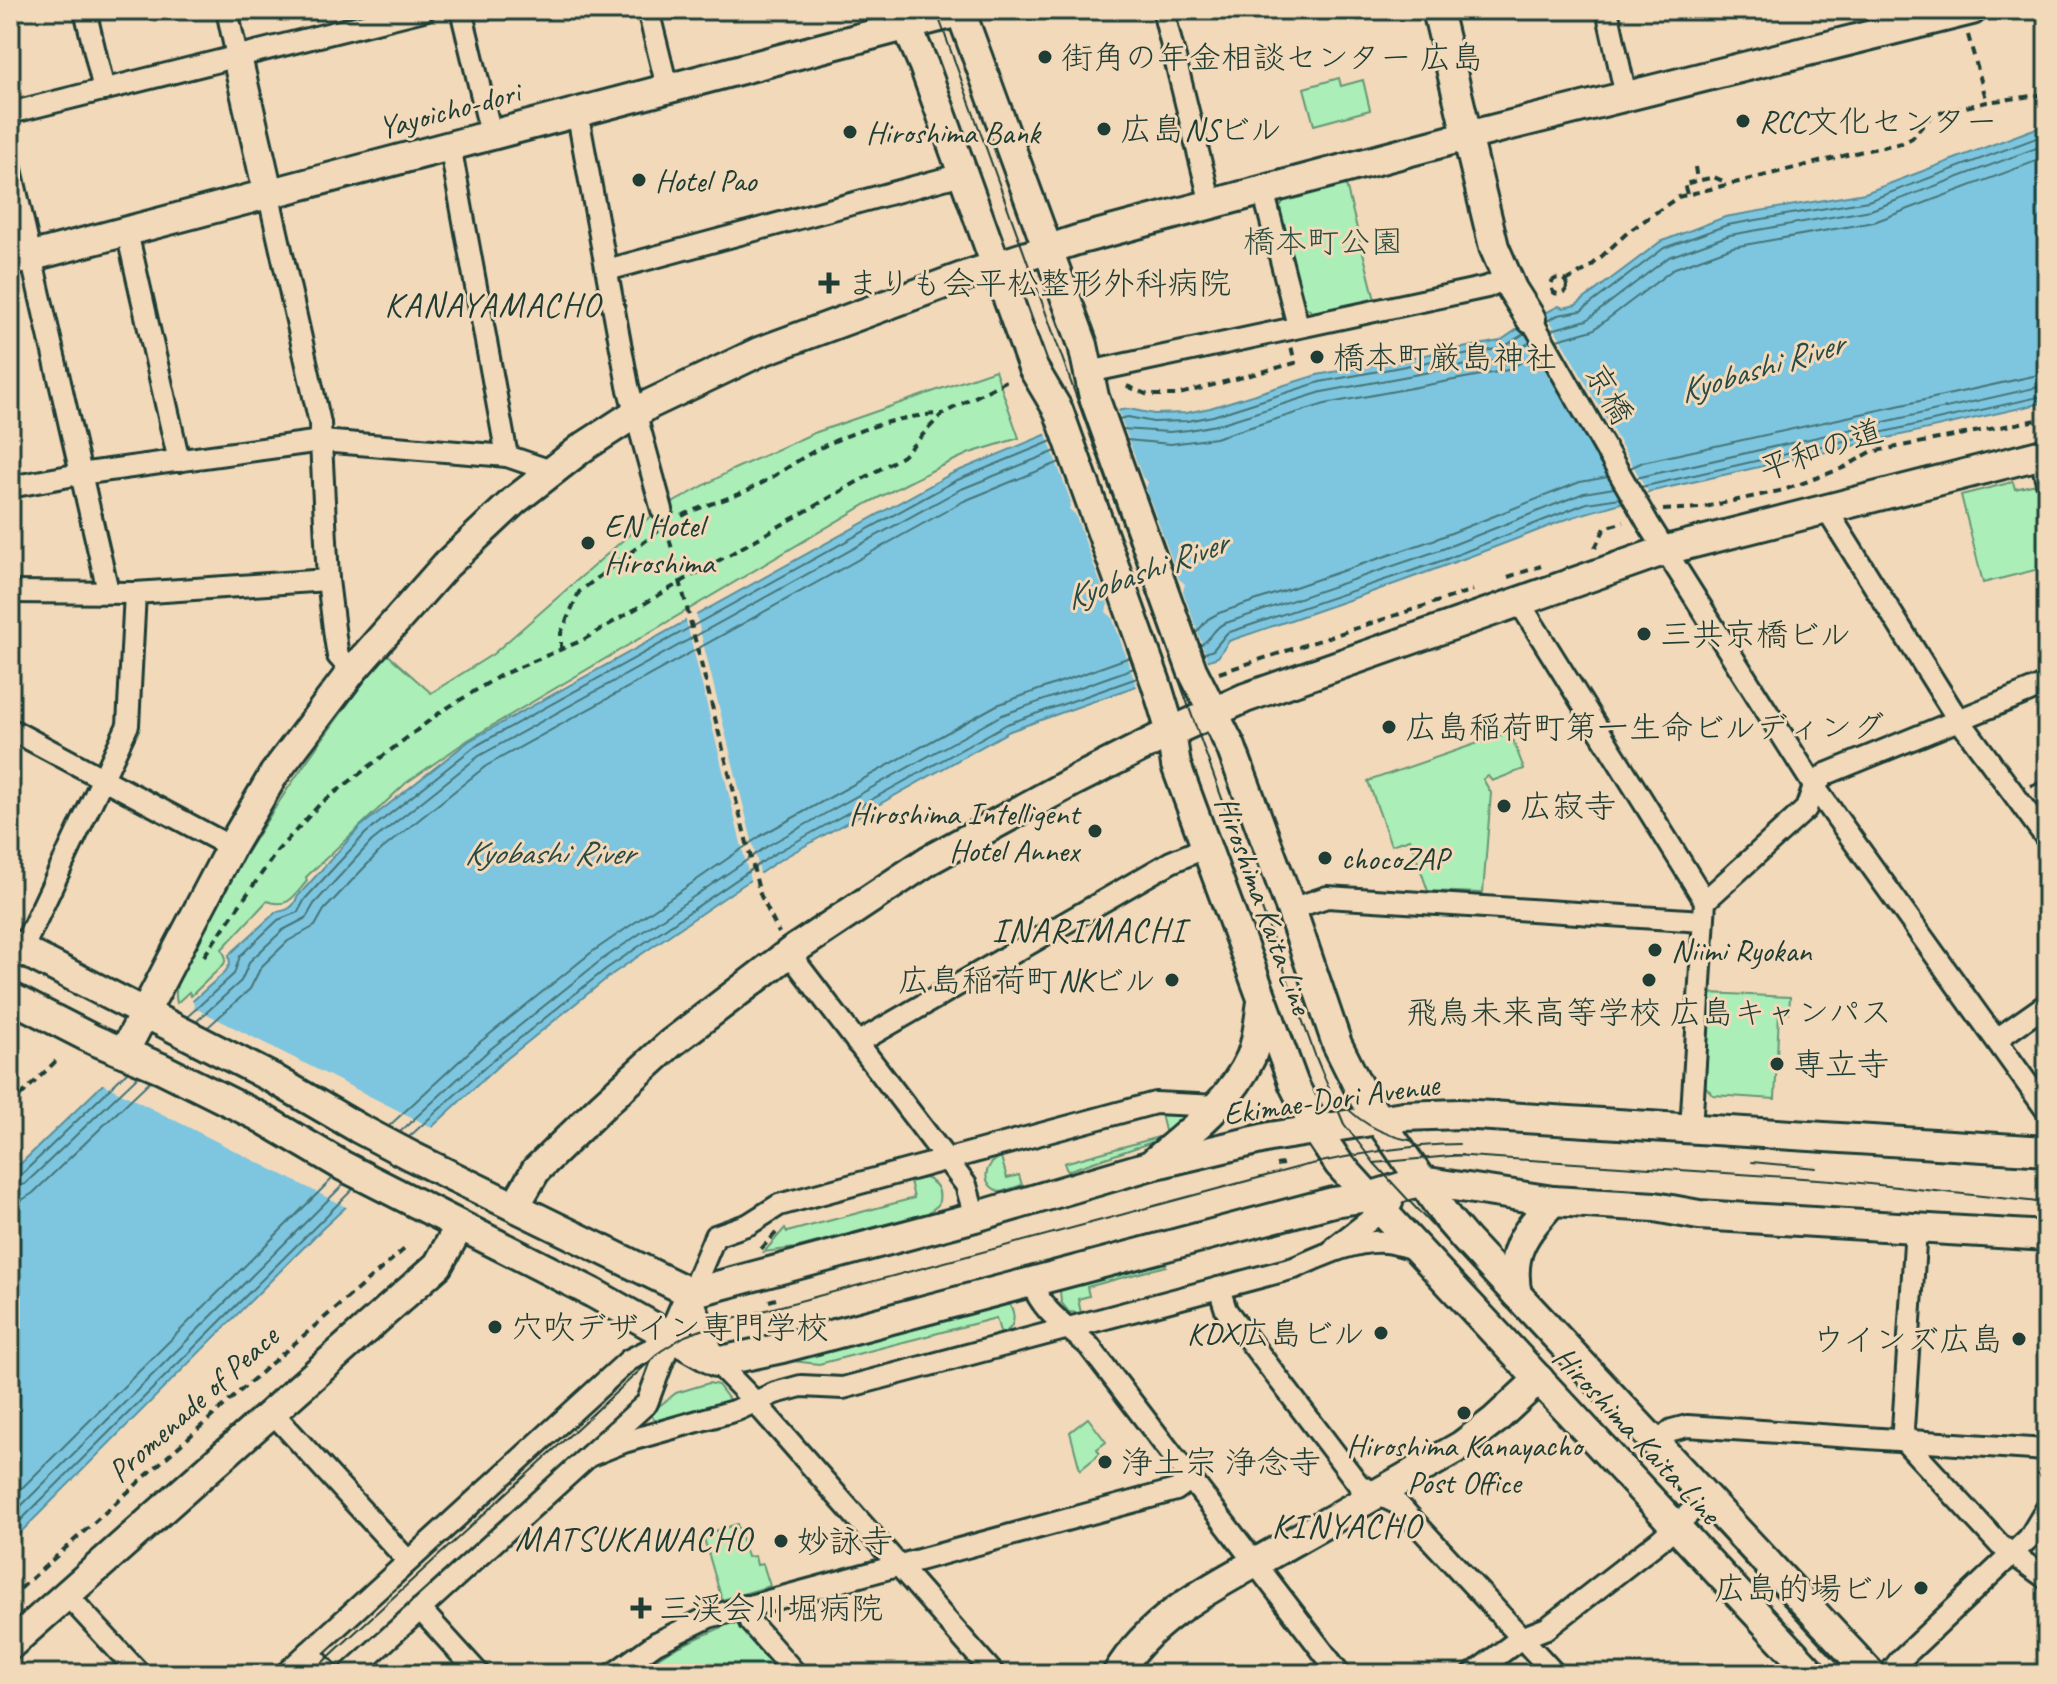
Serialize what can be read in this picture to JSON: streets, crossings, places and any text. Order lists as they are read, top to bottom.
{
  "streets": {
    "street": [
      "Yayoicho-dori",
      "京橋",
      "Hiroshima Kaita Line",
      "Ekimae-Dori Avenue"
    ],
    "path": ["平和の道", "Promenade of Peace"]
  },
  "crossings": [
    ["Yayoicho-dori", "Hiroshima Kaita Line"],
    ["Hiroshima Kaita Line", "Ekimae-Dori Avenue"]
  ],
  "districts": [
    "KANAYAMACHO",
    "INARIMACHI",
    "KINYACHO",
    "MATSUKAWACHO"
  ],
  "water": ["Kyobashi River"],
  "parks": ["橋本町公園"],
  "places": {
    "other": [
      "街角の年金相談センター 広島",
      "RCC文化センター",
      "広島NSビル",
      "Hiroshima Bank",
      "Hotel Pao",
      "橋本町厳島神社",
      "EN Hotel Hiroshima",
      "三共京橋ビル",
      "広島稲荷町第一生命ビルディング",
      "広寂寺",
      "Hiroshima Intelligent Hotel Annex",
      "chocoZAP",
      "Niimi Ryokan",
      "広島稲荷町NKビル",
      "飛鳥未来高等学校 広島キャンパス",
      "専立寺",
      "穴吹デザイン専門学校",
      "KDX広島ビル",
      "ウインズ広島",
      "Hiroshima Kanayacho Post Office",
      "浄土宗 浄念寺",
      "妙詠寺",
      "広島的場ビル"
    ],
    "health": ["まりも会平松整形外科病院", "三渓会川堀病院"]
  }
}
